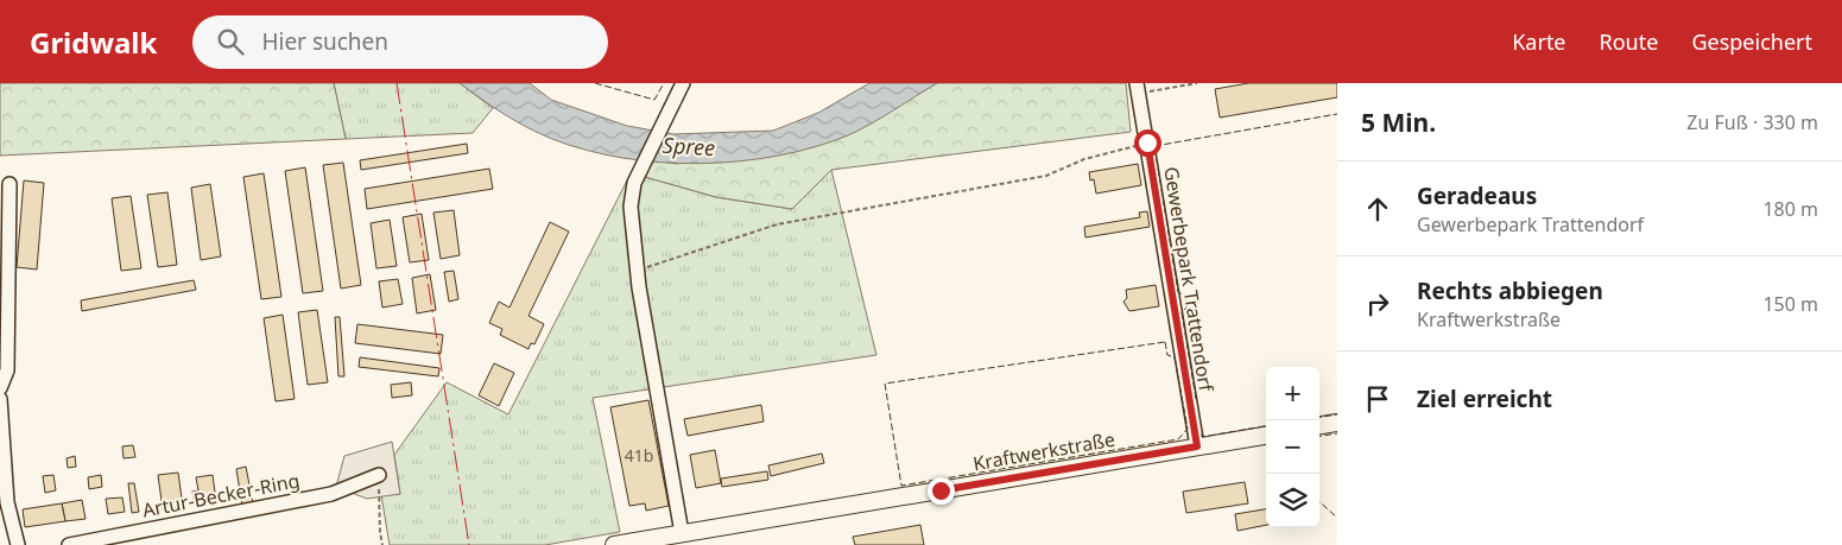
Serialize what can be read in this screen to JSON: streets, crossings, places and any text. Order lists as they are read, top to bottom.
{
  "streets": {
    "main road": ["Kraftwerkstraße"],
    "street": ["Gewerbepark Trattendorf", "Artur-Becker-Ring"]
  },
  "crossings": [
    ["Gewerbepark Trattendorf", "Kraftwerkstraße"]
  ],
  "water": ["Spree"],
  "house_numbers": ["41b"],
  "page": {
    "header": "Gridwalk",
    "search": "Hier suchen",
    "nav": ["Karte", "Route", "Gespeichert"],
    "heading": ["5 Min.", "Zu Fuß · 330 m"],
    "list": [
      ["Geradeaus", "Gewerbepark Trattendorf", "180 m"],
      ["Rechts abbiegen", "Kraftwerkstraße", "150 m"],
      "Ziel erreicht"
    ],
    "map_buttons": ["+", "−"]
  }
}
